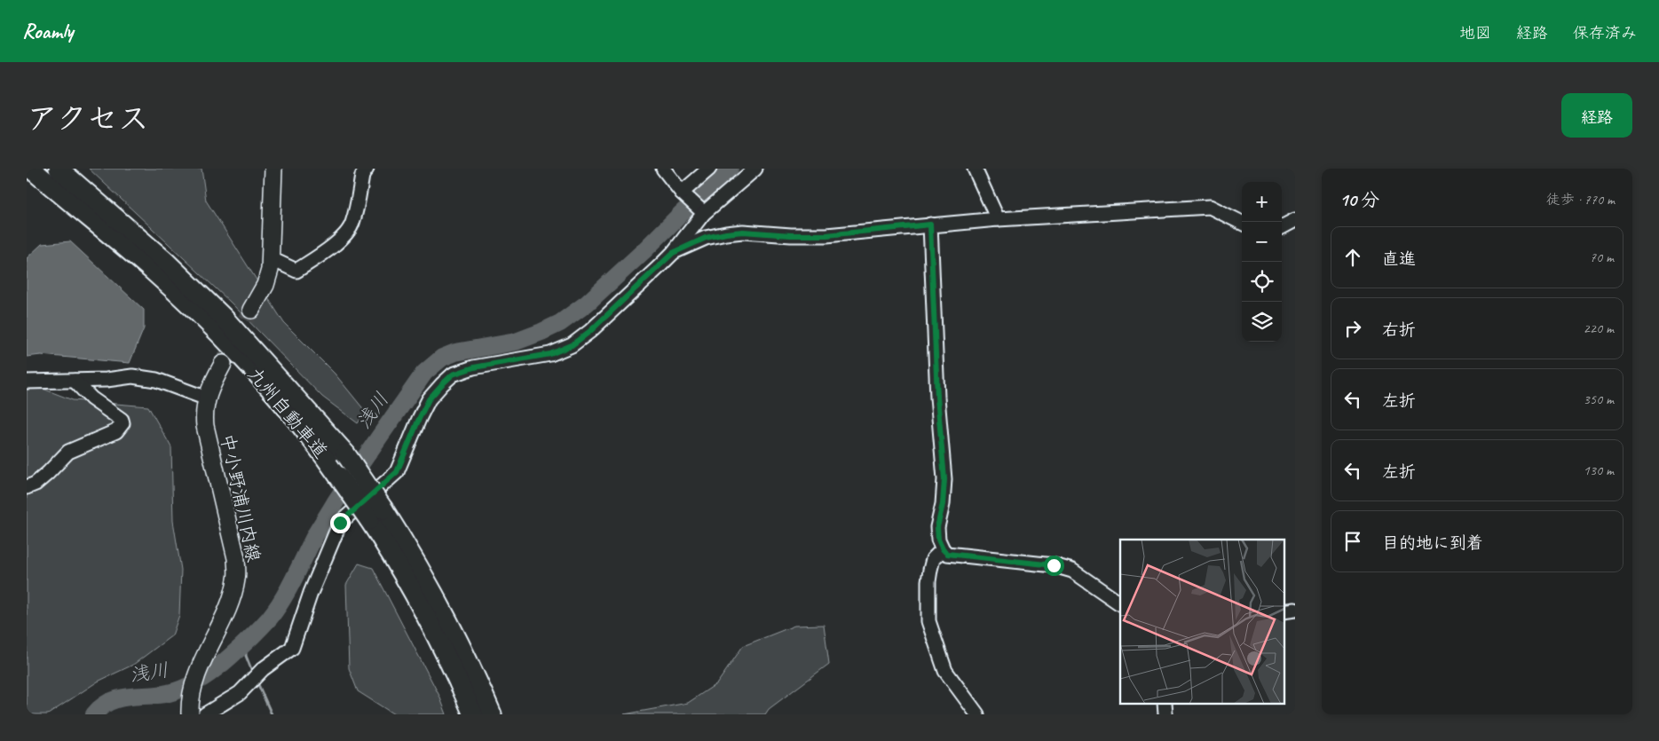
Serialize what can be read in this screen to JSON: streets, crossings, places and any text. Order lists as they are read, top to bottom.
{
  "streets": {
    "highway": ["九州自動車道"],
    "main road": ["中小野浦川内線"]
  },
  "water": ["浅川"],
  "page": {
    "header": "Roamly",
    "nav": ["地図", "経路", "保存済み"],
    "title": "アクセス",
    "buttons": "経路",
    "heading": ["10 分", "徒歩 · 770 m"],
    "map_buttons": ["+", "−"],
    "list": [
      ["直進", "70 m"],
      ["右折", "220 m"],
      ["左折", "350 m"],
      ["左折", "130 m"],
      "目的地に到着"
    ]
  }
}
